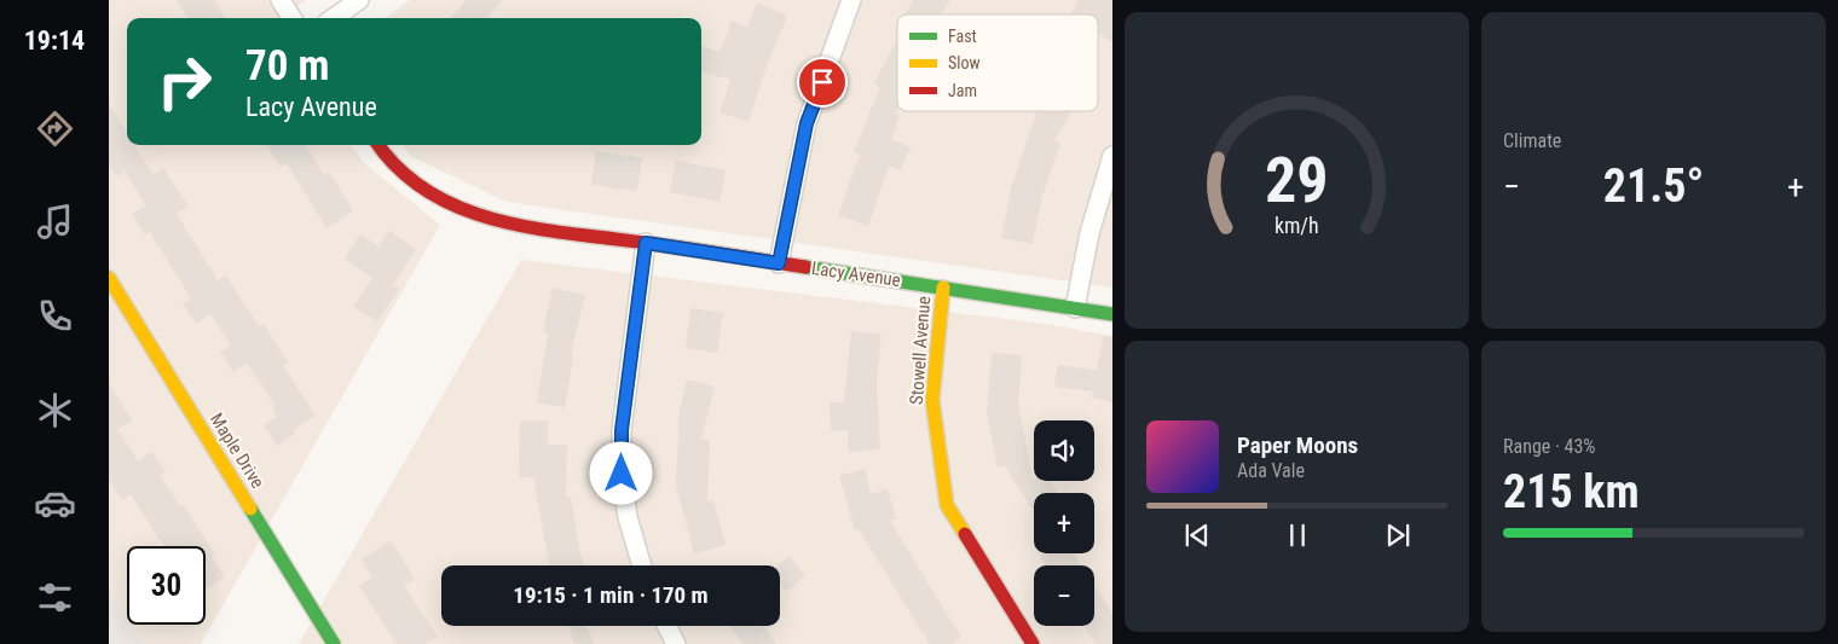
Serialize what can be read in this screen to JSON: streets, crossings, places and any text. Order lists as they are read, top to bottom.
{
  "streets": {
    "street": ["Lacy Avenue", "Stowell Avenue", "Maple Drive"]
  },
  "crossings": [
    ["Lacy Avenue", "Stowell Avenue"]
  ],
  "legend": ["Fast", "Slow", "Jam"],
  "page": {
    "tabs": "19:14",
    "tile": [
      "Climate",
      ["Range · 43%", "215 km"]
    ],
    "turn": ["70 m", "Lacy Avenue"],
    "heat": ["−", "21.5°", "+"],
    "map_buttons": ["+", "−"],
    "song": ["Paper Moons", "Ada Vale"],
    "limit": "30",
    "trip": "19:15 · 1 min · 170 m",
    "gauge": ["29", "km/h"]
  }
}
